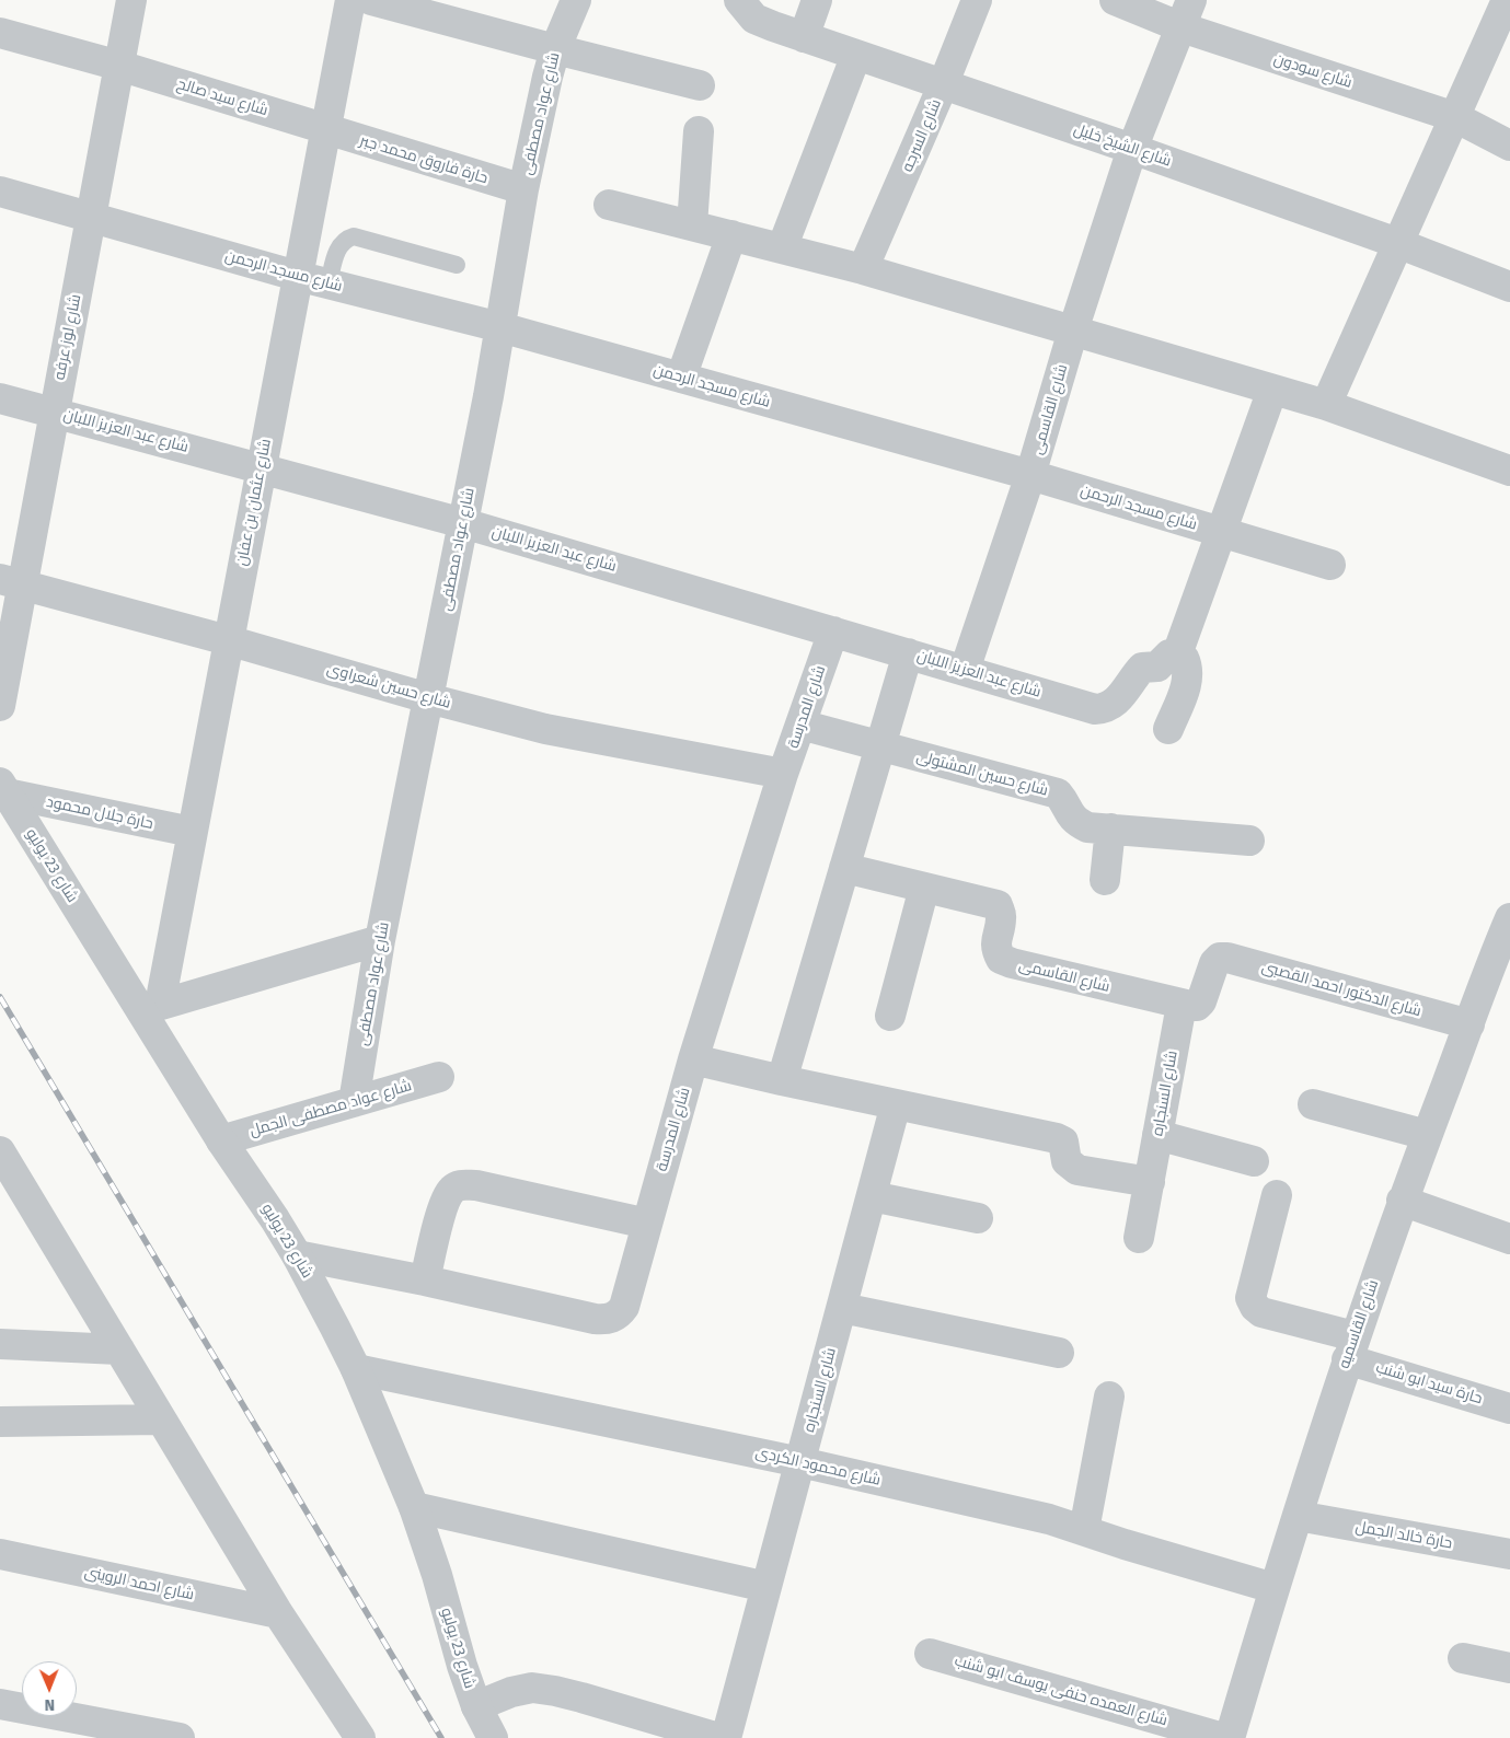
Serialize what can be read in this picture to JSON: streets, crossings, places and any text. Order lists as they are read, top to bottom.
{
  "streets": {
    "street": [
      "شارع سودون",
      "شارع سيد صالح",
      "شارع عواد مصطفى",
      "شارع السرجه",
      "شارع الشيخ خليل",
      "حارة فاروق محمد جبر",
      "شارع مسجد الرحمن",
      "شارع لوز عرفه",
      "شارع القاسمى",
      "شارع عبد العزيز اللبان",
      "شارع عثمان بن عفان",
      "شارع حسين شعراوى",
      "شارع المدرسة",
      "شارع حسين المشتولى",
      "حارة جلال محمود",
      "شارع 23 يوليو",
      "شارع الدكتور احمد القصبى",
      "شارع السنجاره",
      "شارع عواد مصطفى الجمل",
      "شارع القاسميه",
      "حارة سيد ابو شنب",
      "شارع محمود الكردى",
      "حارة خالد الجمل",
      "شارع احمد الروينى",
      "شارع العمده حنفى يوسف ابو شنب"
    ]
  },
  "crossings": [
    ["شارع سودون", "شارع القاسمى"],
    ["شارع سيد صالح", "حارة فاروق محمد جبر"],
    ["شارع سيد صالح", "شارع لوز عرفه"],
    ["شارع سيد صالح", "شارع عثمان بن عفان"],
    ["شارع عواد مصطفى", "حارة فاروق محمد جبر"],
    ["شارع عواد مصطفى", "شارع مسجد الرحمن"],
    ["شارع عواد مصطفى", "شارع عبد العزيز اللبان"],
    ["شارع عواد مصطفى", "شارع حسين شعراوى"],
    ["شارع عواد مصطفى", "شارع عواد مصطفى الجمل"],
    ["شارع السرجه", "شارع الشيخ خليل"],
    ["شارع الشيخ خليل", "شارع القاسمى"],
    ["حارة فاروق محمد جبر", "شارع عثمان بن عفان"],
    ["شارع مسجد الرحمن", "شارع لوز عرفه"],
    ["شارع مسجد الرحمن", "شارع القاسمى"],
    ["شارع مسجد الرحمن", "شارع عثمان بن عفان"],
    ["شارع لوز عرفه", "شارع عبد العزيز اللبان"],
    ["شارع لوز عرفه", "شارع حسين شعراوى"],
    ["شارع القاسمى", "شارع عبد العزيز اللبان"],
    ["شارع القاسمى", "شارع الدكتور احمد القصبى"],
    ["شارع القاسمى", "شارع السنجاره"],
    ["شارع عبد العزيز اللبان", "شارع عثمان بن عفان"],
    ["شارع عبد العزيز اللبان", "شارع المدرسة"],
    ["شارع عثمان بن عفان", "شارع حسين شعراوى"],
    ["شارع عثمان بن عفان", "حارة جلال محمود"],
    ["شارع عثمان بن عفان", "شارع 23 يوليو"],
    ["شارع حسين شعراوى", "شارع المدرسة"],
    ["شارع المدرسة", "شارع حسين المشتولى"],
    ["شارع المدرسة", "شارع 23 يوليو"],
    ["حارة جلال محمود", "شارع 23 يوليو"],
    ["شارع 23 يوليو", "شارع عواد مصطفى الجمل"],
    ["شارع 23 يوليو", "شارع محمود الكردى"],
    ["شارع الدكتور احمد القصبى", "شارع السنجاره"],
    ["شارع الدكتور احمد القصبى", "شارع القاسميه"],
    ["شارع السنجاره", "شارع محمود الكردى"],
    ["شارع القاسميه", "حارة سيد ابو شنب"],
    ["شارع القاسميه", "شارع محمود الكردى"],
    ["شارع القاسميه", "حارة خالد الجمل"]
  ],
  "north": "bottom"
}
